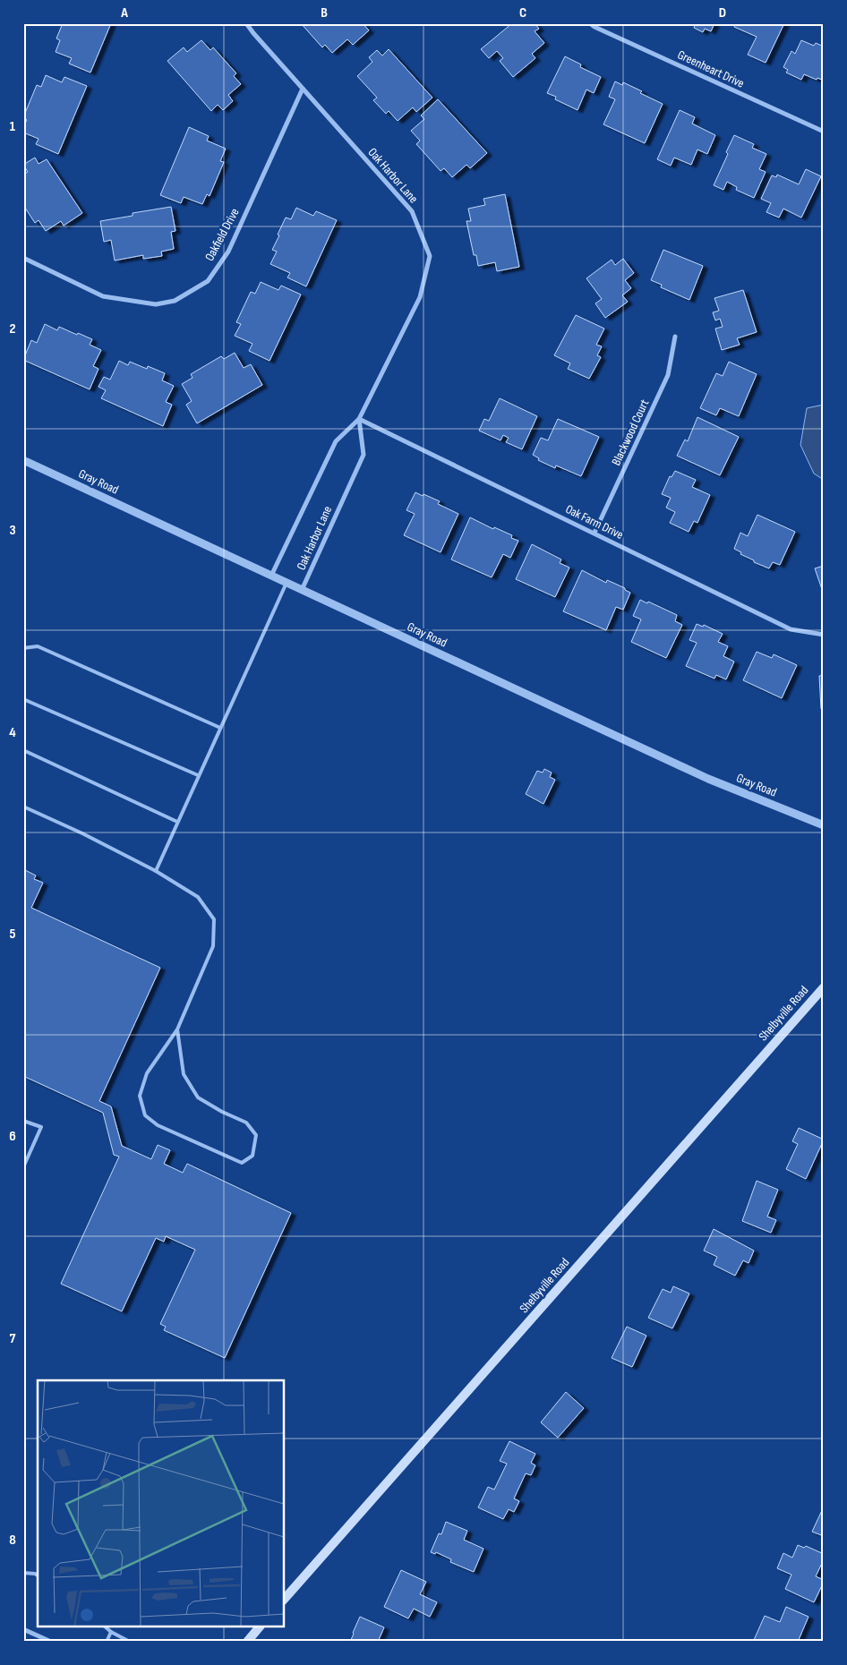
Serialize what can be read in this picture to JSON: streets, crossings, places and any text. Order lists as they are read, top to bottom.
{
  "streets": {
    "main road": ["Shelbyville Road"],
    "street": [
      "Greenheart Drive",
      "Oak Harbor Lane",
      "Oakfield Drive",
      "Blackwood Court",
      "Gray Road",
      "Oak Farm Drive"
    ]
  },
  "crossings": [
    ["Oak Harbor Lane", "Oakfield Drive"],
    ["Oak Harbor Lane", "Gray Road"],
    ["Oak Harbor Lane", "Oak Farm Drive"],
    ["Blackwood Court", "Oak Farm Drive"]
  ],
  "grid": {
    "columns": [
      "A",
      "B",
      "C",
      "D"
    ],
    "rows": [
      "1",
      "2",
      "3",
      "4",
      "5",
      "6",
      "7",
      "8"
    ]
  }
}
